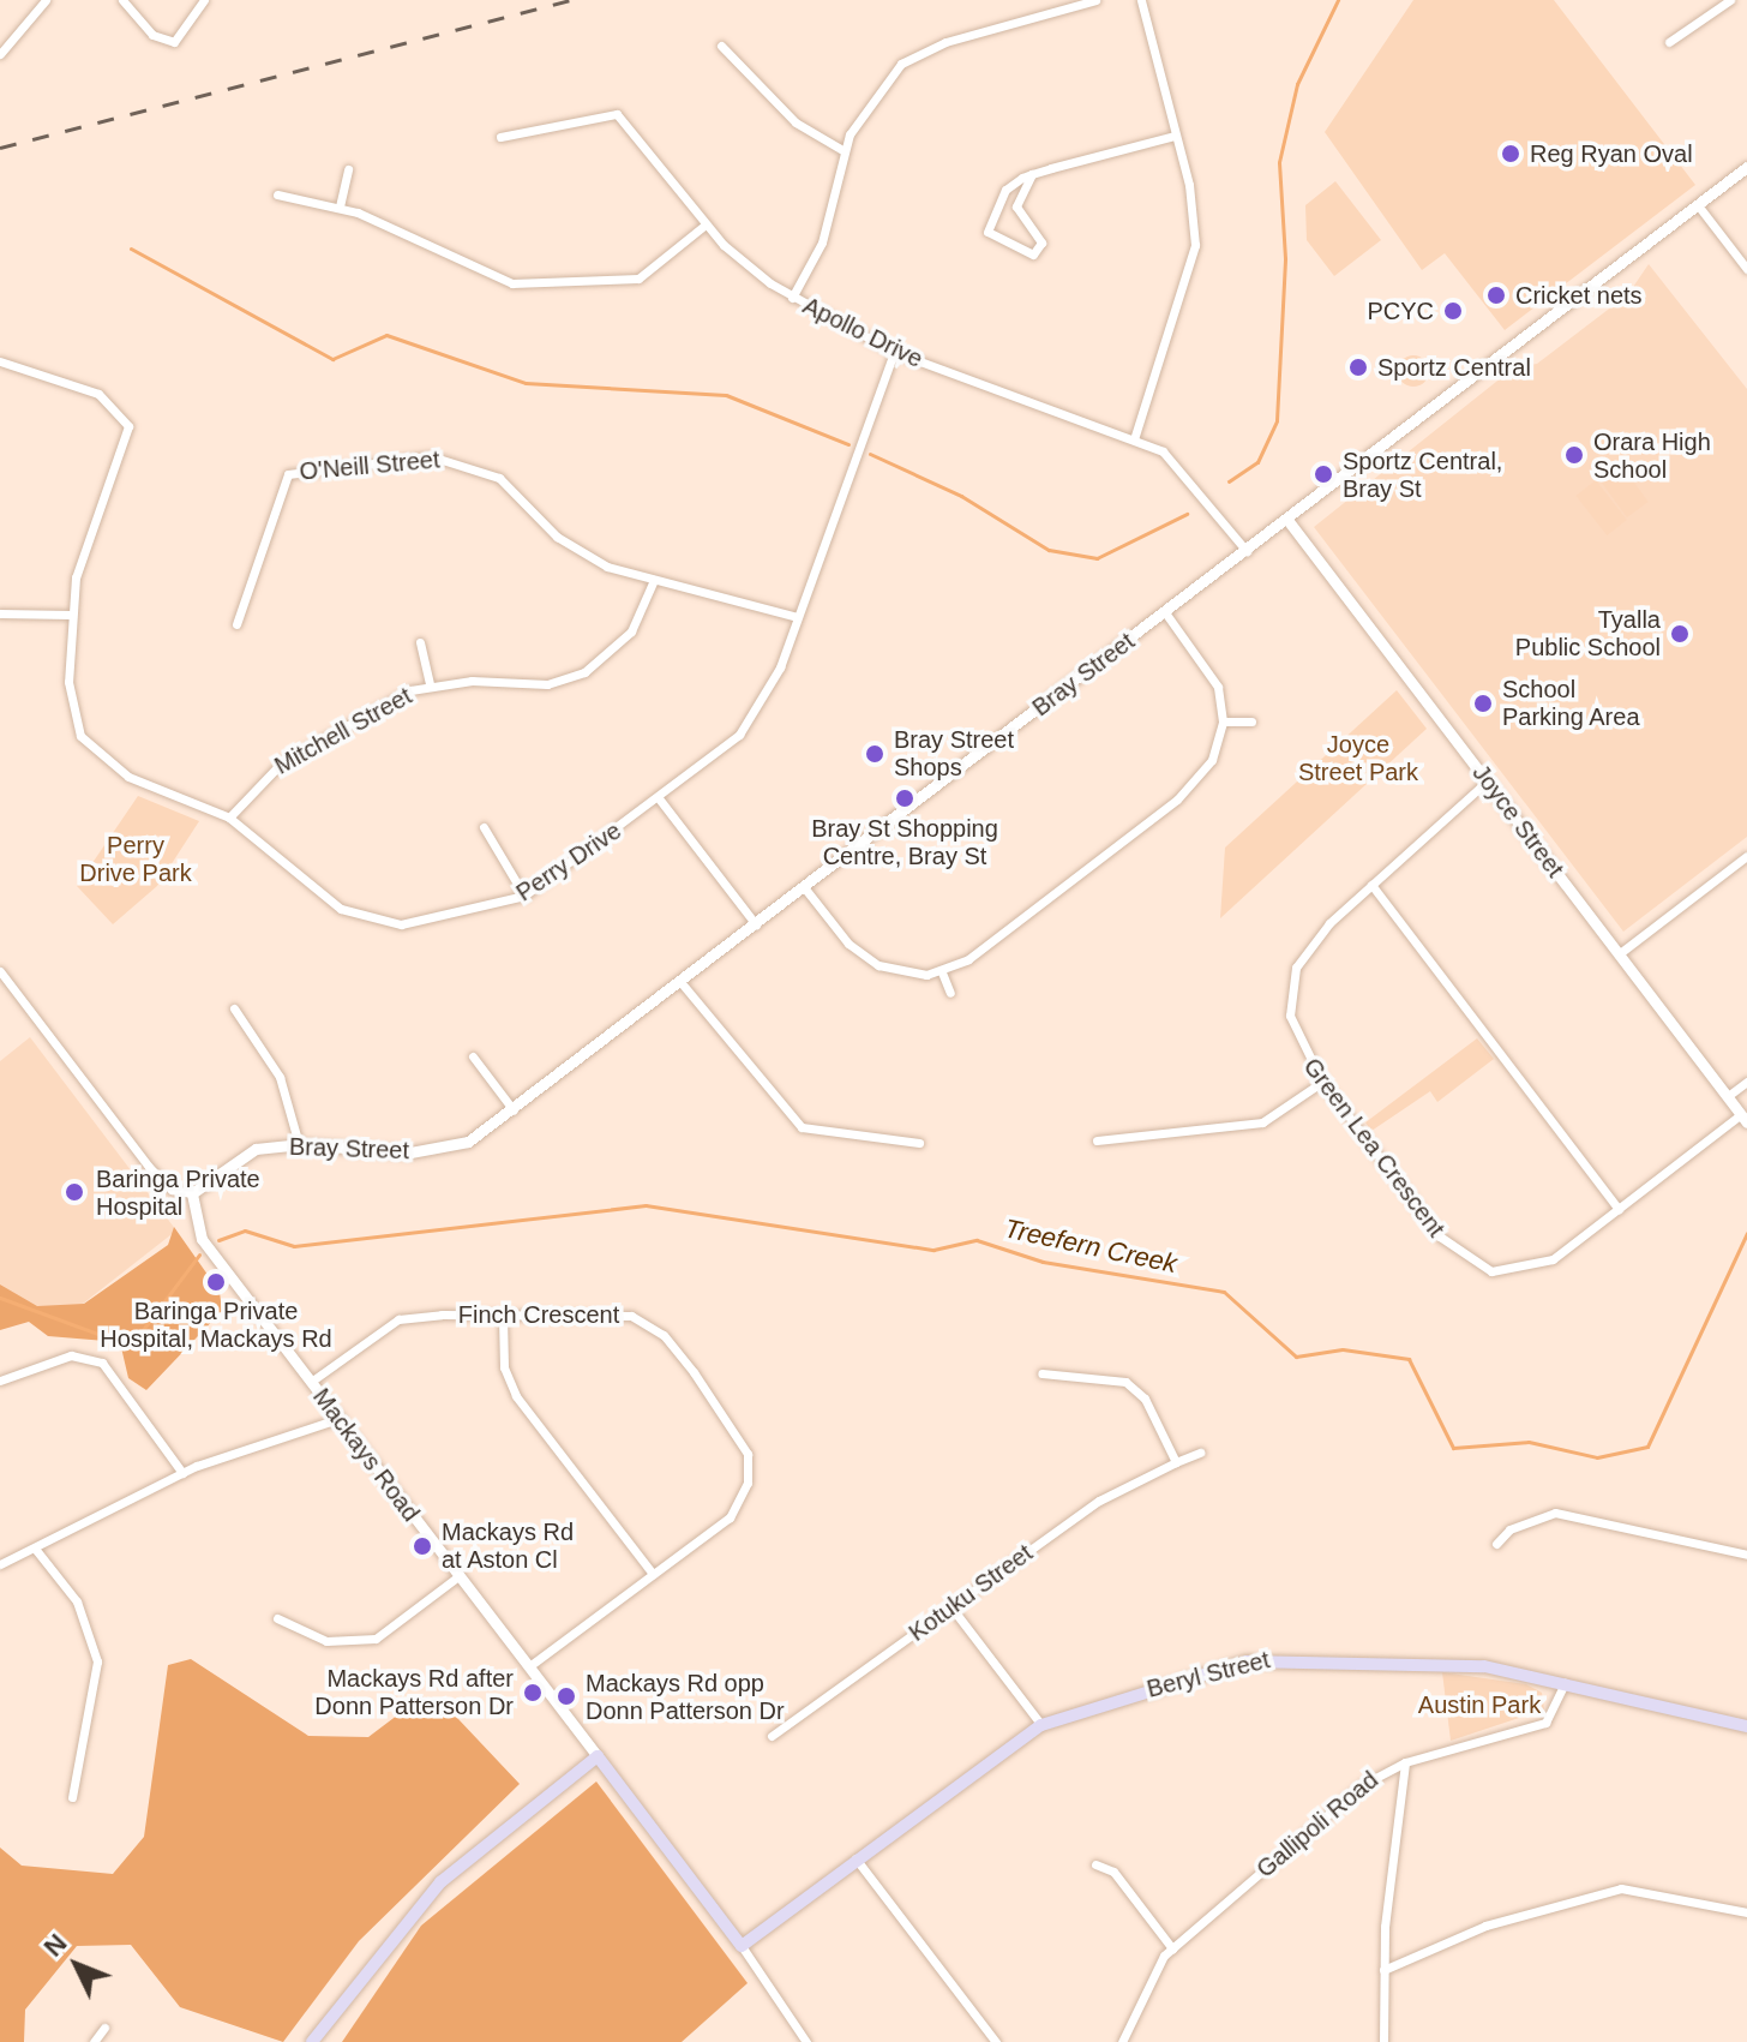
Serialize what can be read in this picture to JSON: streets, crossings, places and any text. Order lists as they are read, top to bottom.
{
  "streets": {
    "main road": ["Mackays Road", "Beryl Street"],
    "street": [
      "Apollo Drive",
      "O'Neill Street",
      "Bray Street",
      "Mitchell Street",
      "Joyce Street",
      "Perry Drive",
      "Green Lea Crescent",
      "Finch Crescent",
      "Kotuku Street",
      "Gallipoli Road"
    ]
  },
  "crossings": [
    ["Apollo Drive", "Bray Street"],
    ["Apollo Drive", "Perry Drive"],
    ["O'Neill Street", "Mitchell Street"],
    ["O'Neill Street", "Perry Drive"],
    ["Bray Street", "Joyce Street"],
    ["Bray Street", "Mackays Road"],
    ["Mitchell Street", "Perry Drive"],
    ["Joyce Street", "Green Lea Crescent"],
    ["Finch Crescent", "Mackays Road"],
    ["Mackays Road", "Beryl Street"],
    ["Beryl Street", "Gallipoli Road"]
  ],
  "water": ["Treefern Creek"],
  "parks": ["Joyce Street Park", "Perry Drive Park", "Austin Park"],
  "places": [
    "Reg Ryan Oval",
    "Cricket nets",
    "PCYC",
    "Sportz Central",
    "Orara High School",
    "Sportz Central, Bray St",
    "Tyalla Public School",
    "School Parking Area",
    "Bray Street Shops",
    "Bray St Shopping Centre, Bray St",
    "Baringa Private Hospital",
    "Baringa Private Hospital, Mackays Rd",
    "Mackays Rd at Aston Cl",
    "Mackays Rd after Donn Patterson Dr",
    "Mackays Rd opp Donn Patterson Dr"
  ],
  "north": "top left"
}
